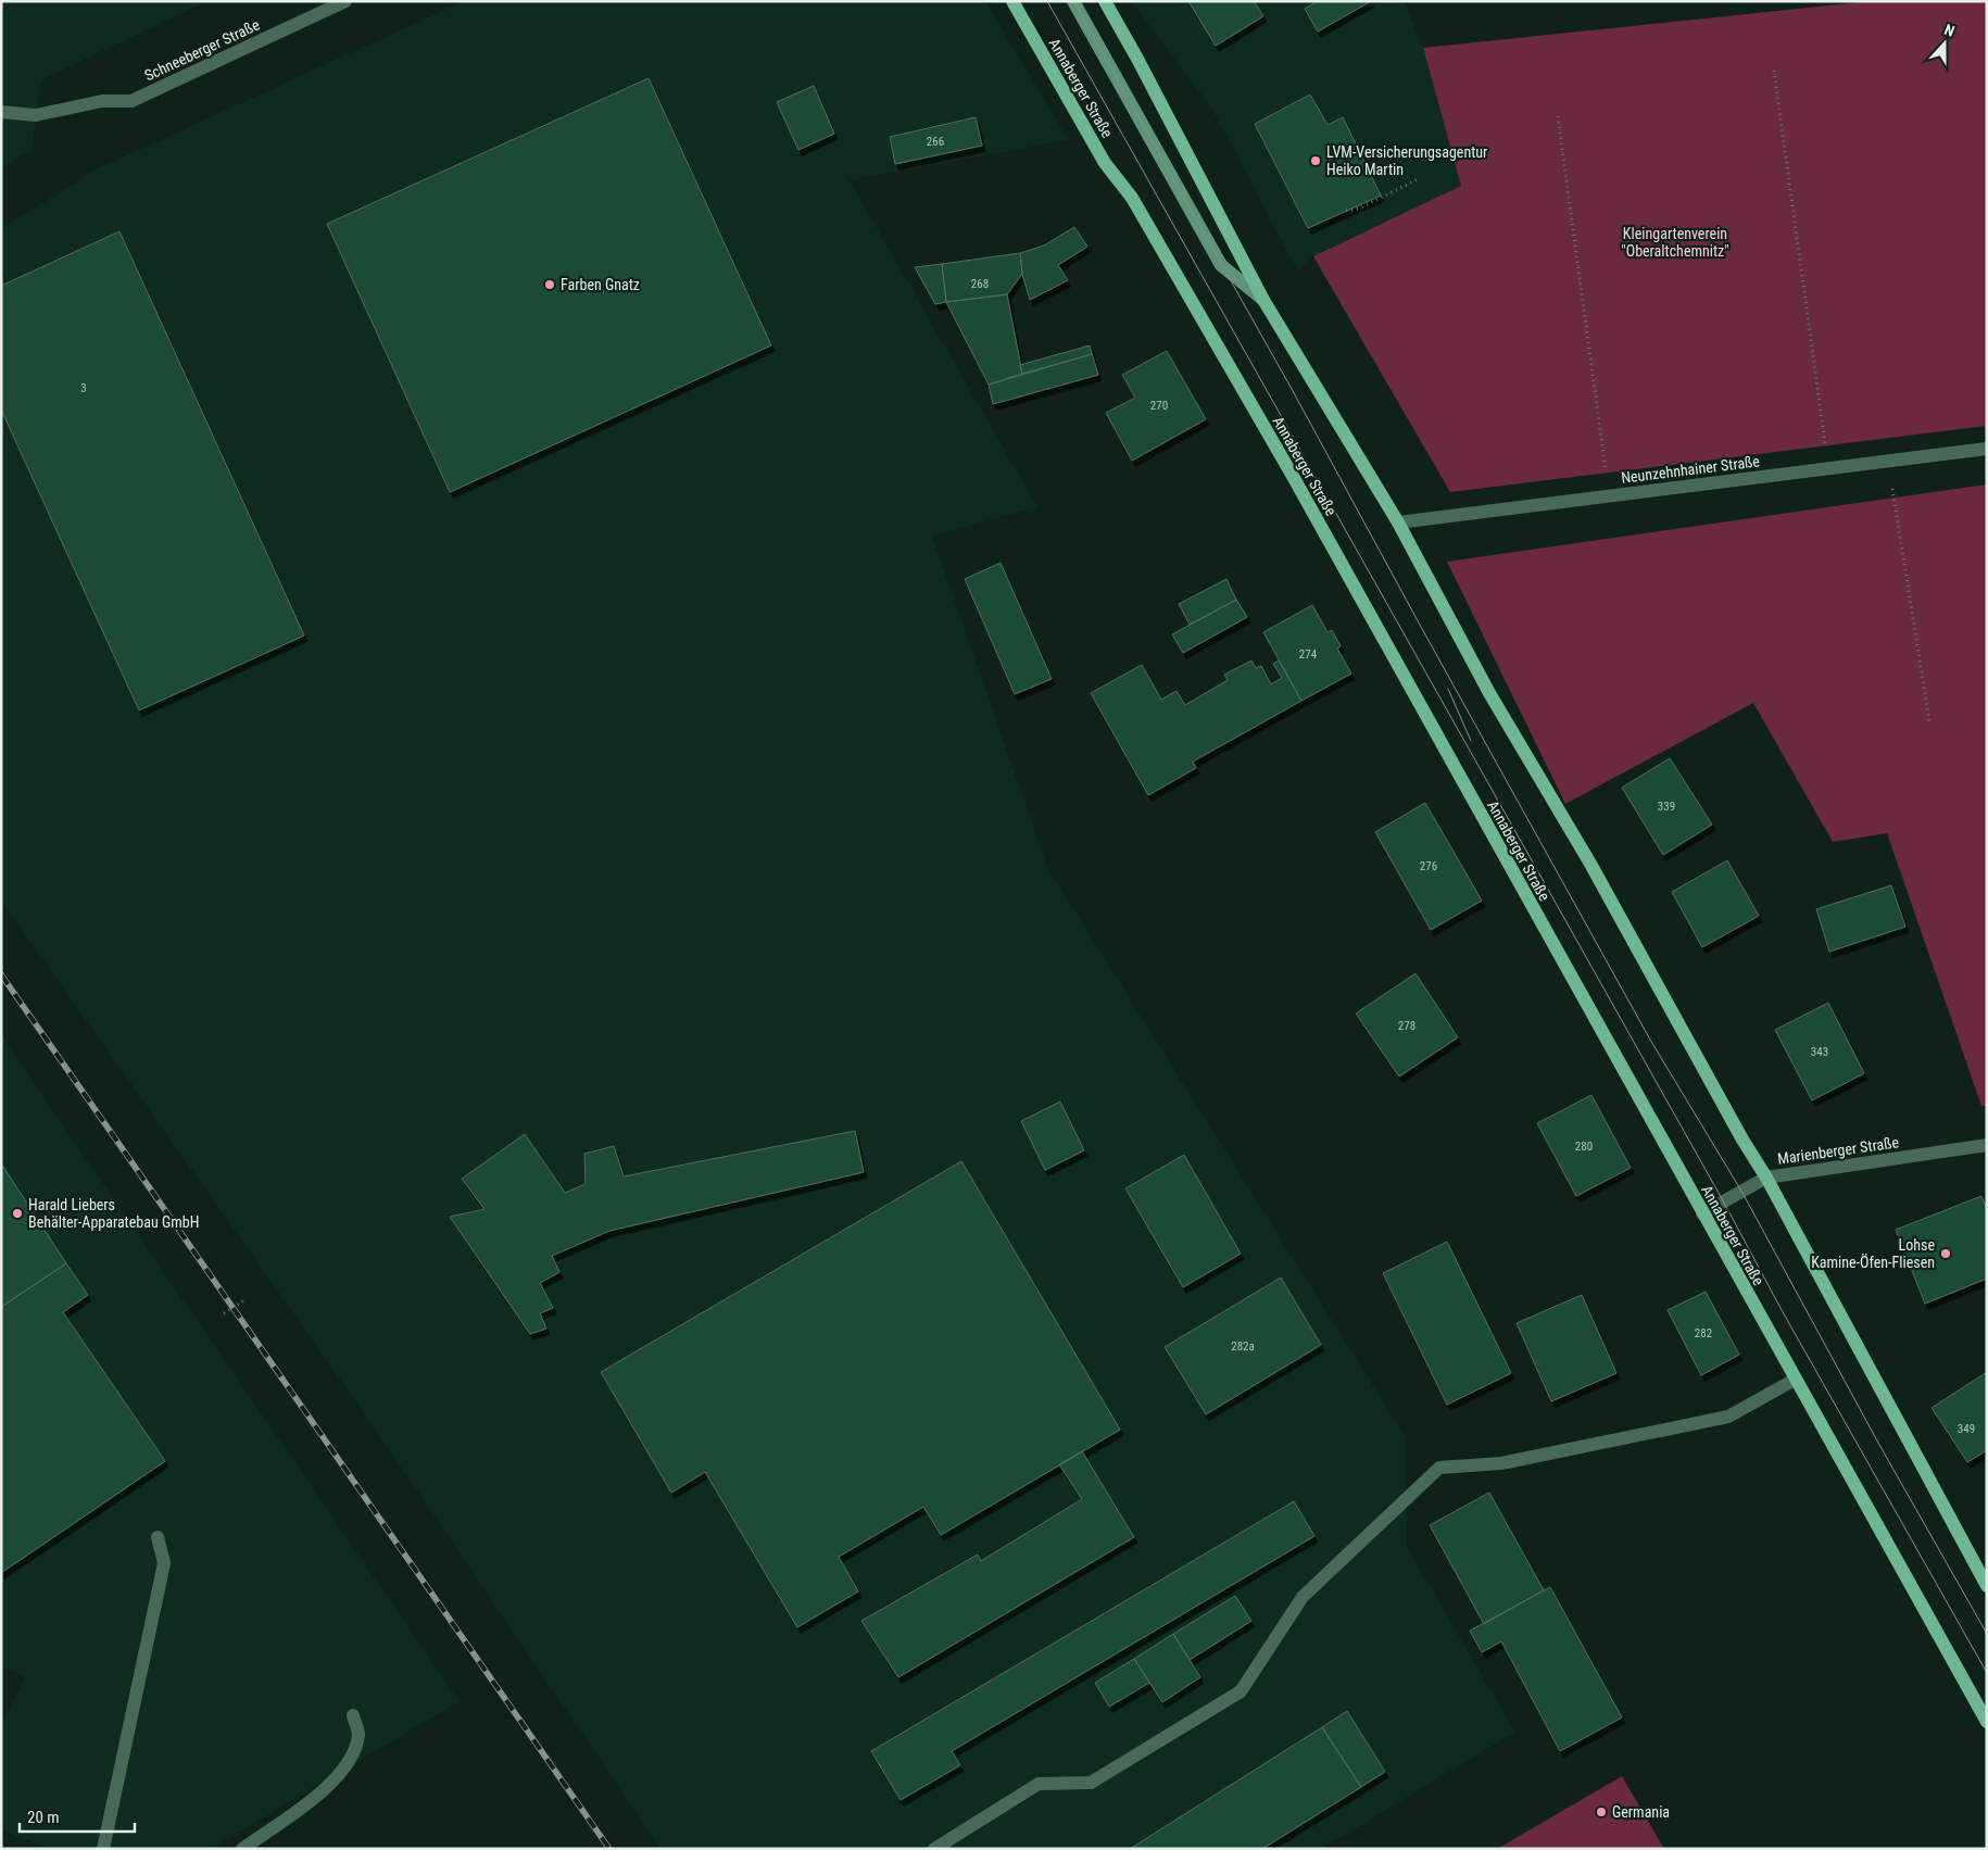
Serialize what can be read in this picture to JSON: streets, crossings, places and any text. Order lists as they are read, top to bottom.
{
  "streets": {
    "main road": ["Annaberger Straße"],
    "street": ["Schneeberger Straße", "Neunzehnhainer Straße", "Marienberger Straße"]
  },
  "crossings": [
    ["Annaberger Straße", "Marienberger Straße"]
  ],
  "parks": ["Kleingartenverein \"Oberaltchemnitz\""],
  "places": [
    "LVM-Versicherungsagentur Heiko Martin",
    "Farben Gnatz",
    "Harald Liebers Behälter-Apparatebau GmbH",
    "Lohse Kamine-Öfen-Fliesen",
    "Germania"
  ],
  "house_numbers": [
    "266",
    "268",
    "3",
    "270",
    "274",
    "339",
    "276",
    "278",
    "343",
    "280",
    "282",
    "282a",
    "349"
  ],
  "scale_bar": "20 m",
  "north": "top"
}
